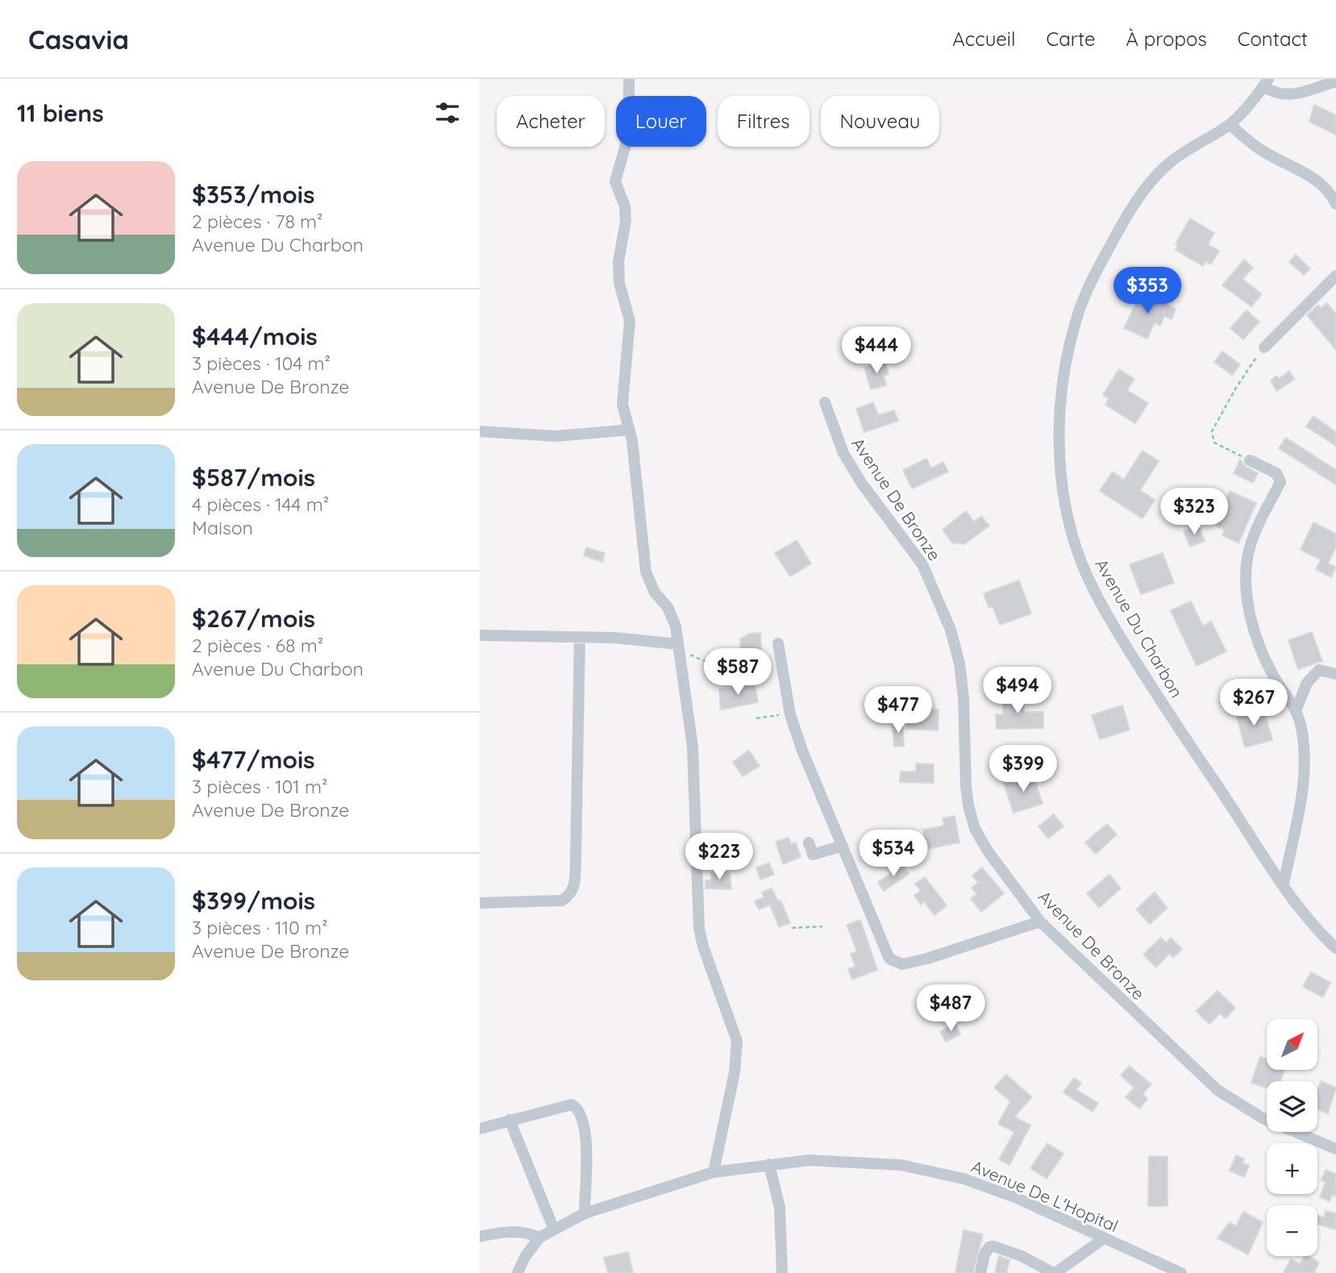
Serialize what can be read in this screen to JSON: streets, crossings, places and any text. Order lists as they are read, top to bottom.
{
  "streets": {
    "street": ["Avenue De Bronze", "Avenue Du Charbon", "Avenue De L'Hopital"]
  },
  "north": "top right",
  "page": {
    "header": "Casavia",
    "nav": [
      "Accueil",
      "Carte",
      "À propos",
      "Contact"
    ],
    "heading": "11 biens",
    "chip": [
      "Acheter",
      "Louer",
      "Filtres",
      "Nouveau"
    ],
    "list": [
      {
        "name": "$353/mois",
        "note": "2 pièces · 78 m² · Avenue Du Charbon"
      },
      {
        "name": "$444/mois",
        "note": "3 pièces · 104 m² · Avenue De Bronze"
      },
      {
        "name": "$587/mois",
        "note": "4 pièces · 144 m² · Maison"
      },
      {
        "name": "$267/mois",
        "note": "2 pièces · 68 m² · Avenue Du Charbon"
      },
      {
        "name": "$477/mois",
        "note": "3 pièces · 101 m² · Avenue De Bronze"
      },
      {
        "name": "$399/mois",
        "note": "3 pièces · 110 m² · Avenue De Bronze"
      }
    ],
    "price": [
      "$353",
      "$444",
      "$323",
      "$587",
      "$494",
      "$267",
      "$477",
      "$399",
      "$534",
      "$223",
      "$487"
    ],
    "map_buttons": ["+", "−"]
  }
}
